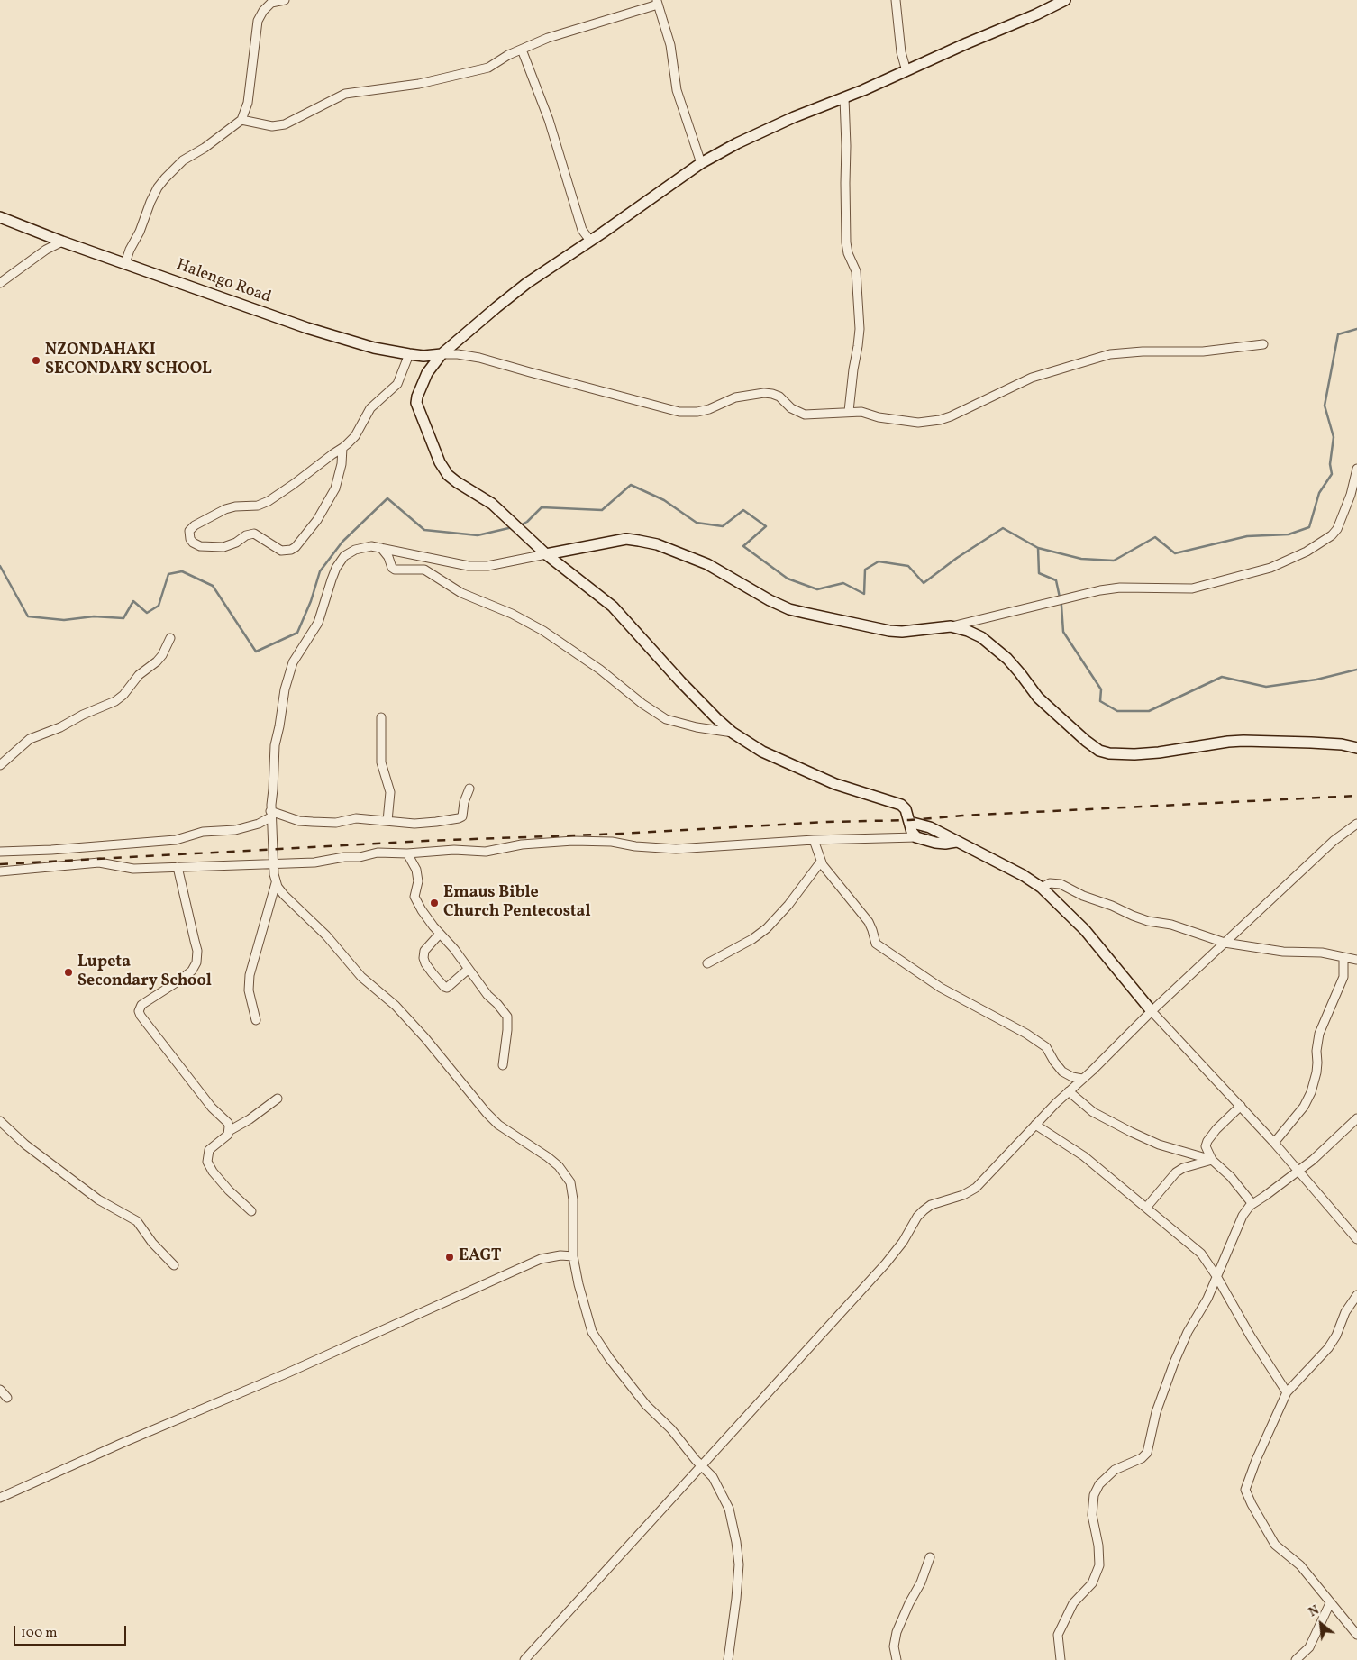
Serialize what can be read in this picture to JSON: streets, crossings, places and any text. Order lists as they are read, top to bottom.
{
  "streets": {
    "street": ["Halengo Road"]
  },
  "places": [
    "NZONDAHAKI SECONDARY SCHOOL",
    "Emaus Bible Church Pentecostal",
    "Lupeta Secondary School",
    "EAGT"
  ],
  "scale_bar": "100 m",
  "north": "top left"
}
